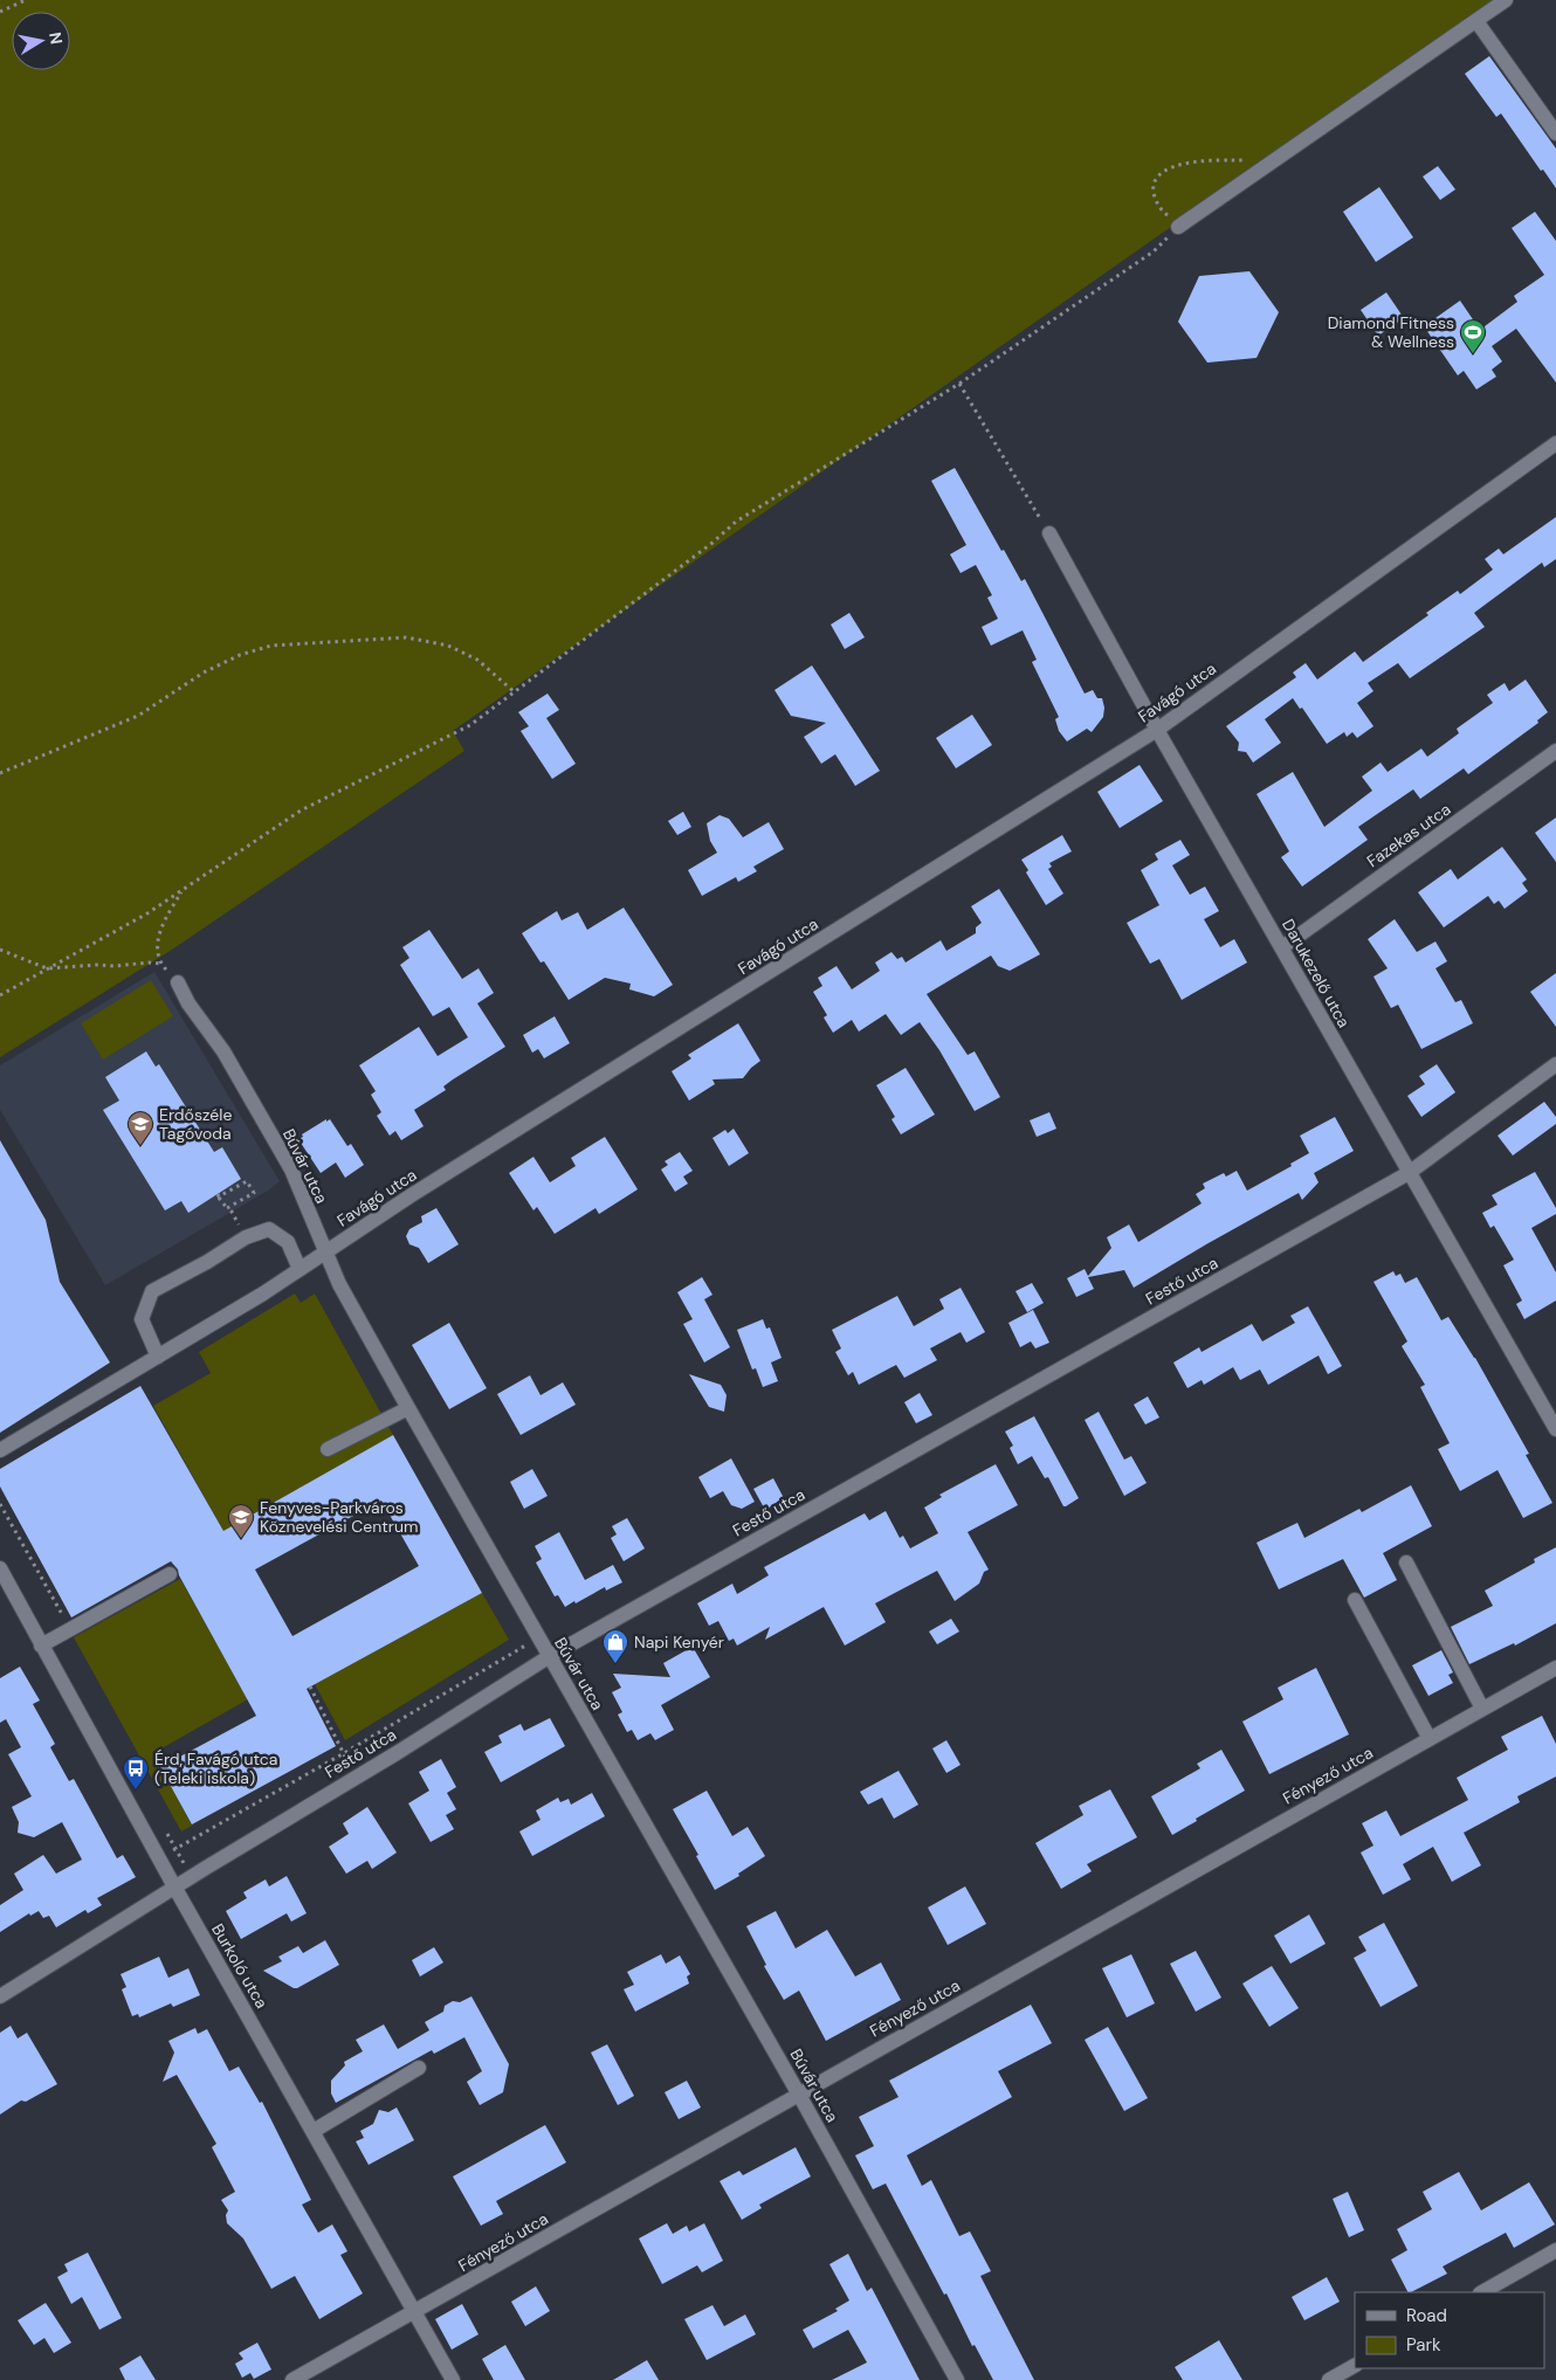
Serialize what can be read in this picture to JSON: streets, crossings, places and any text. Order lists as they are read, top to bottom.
{
  "streets": {
    "street": [
      "Favágó utca",
      "Fazekas utca",
      "Darukezelő utca",
      "Búvár utca",
      "Festő utca",
      "Fényező utca",
      "Burkoló utca"
    ]
  },
  "crossings": [
    ["Favágó utca", "Darukezelő utca"],
    ["Favágó utca", "Búvár utca"],
    ["Fazekas utca", "Darukezelő utca"],
    ["Darukezelő utca", "Festő utca"],
    ["Búvár utca", "Festő utca"],
    ["Búvár utca", "Fényező utca"],
    ["Festő utca", "Burkoló utca"],
    ["Fényező utca", "Burkoló utca"]
  ],
  "places": {
    "sports": ["Diamond Fitness & Wellness"],
    "school or university": ["Erdőszéle Tagóvoda", "Fenyves-Parkváros Köznevelési Centrum"],
    "shop": ["Napi Kenyér"],
    "bus stop": ["Érd, Favágó utca (Teleki iskola)"]
  },
  "legend": ["Road", "Park"],
  "north": "right"
}
